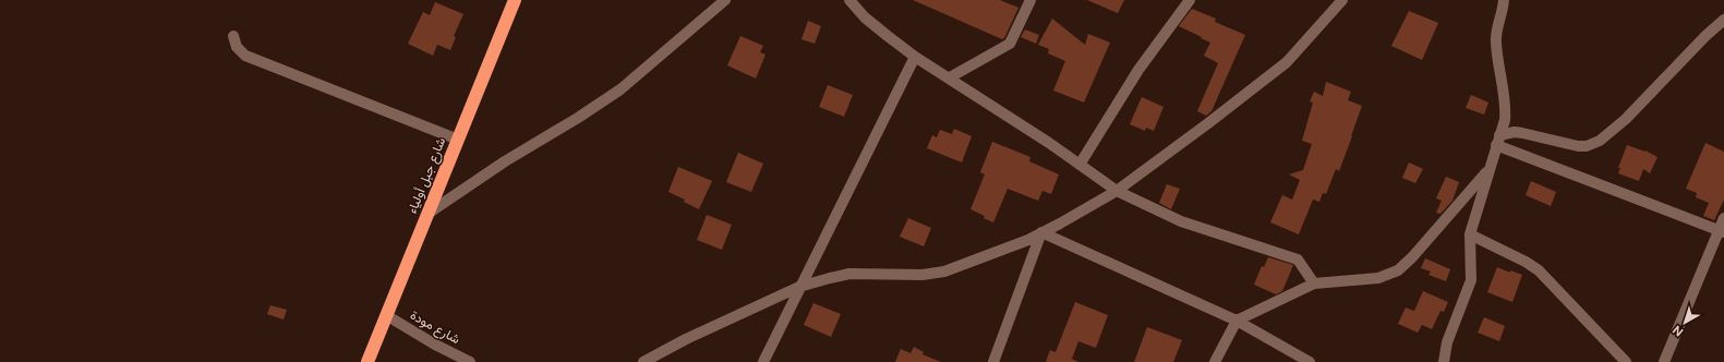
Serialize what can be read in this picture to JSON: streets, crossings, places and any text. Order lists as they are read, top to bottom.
{
  "streets": {
    "highway": ["شارع جبل أولياء"],
    "street": ["شارع مودة"]
  },
  "crossings": [
    ["شارع جبل أولياء", "شارع مودة"]
  ],
  "north": "bottom left"
}
